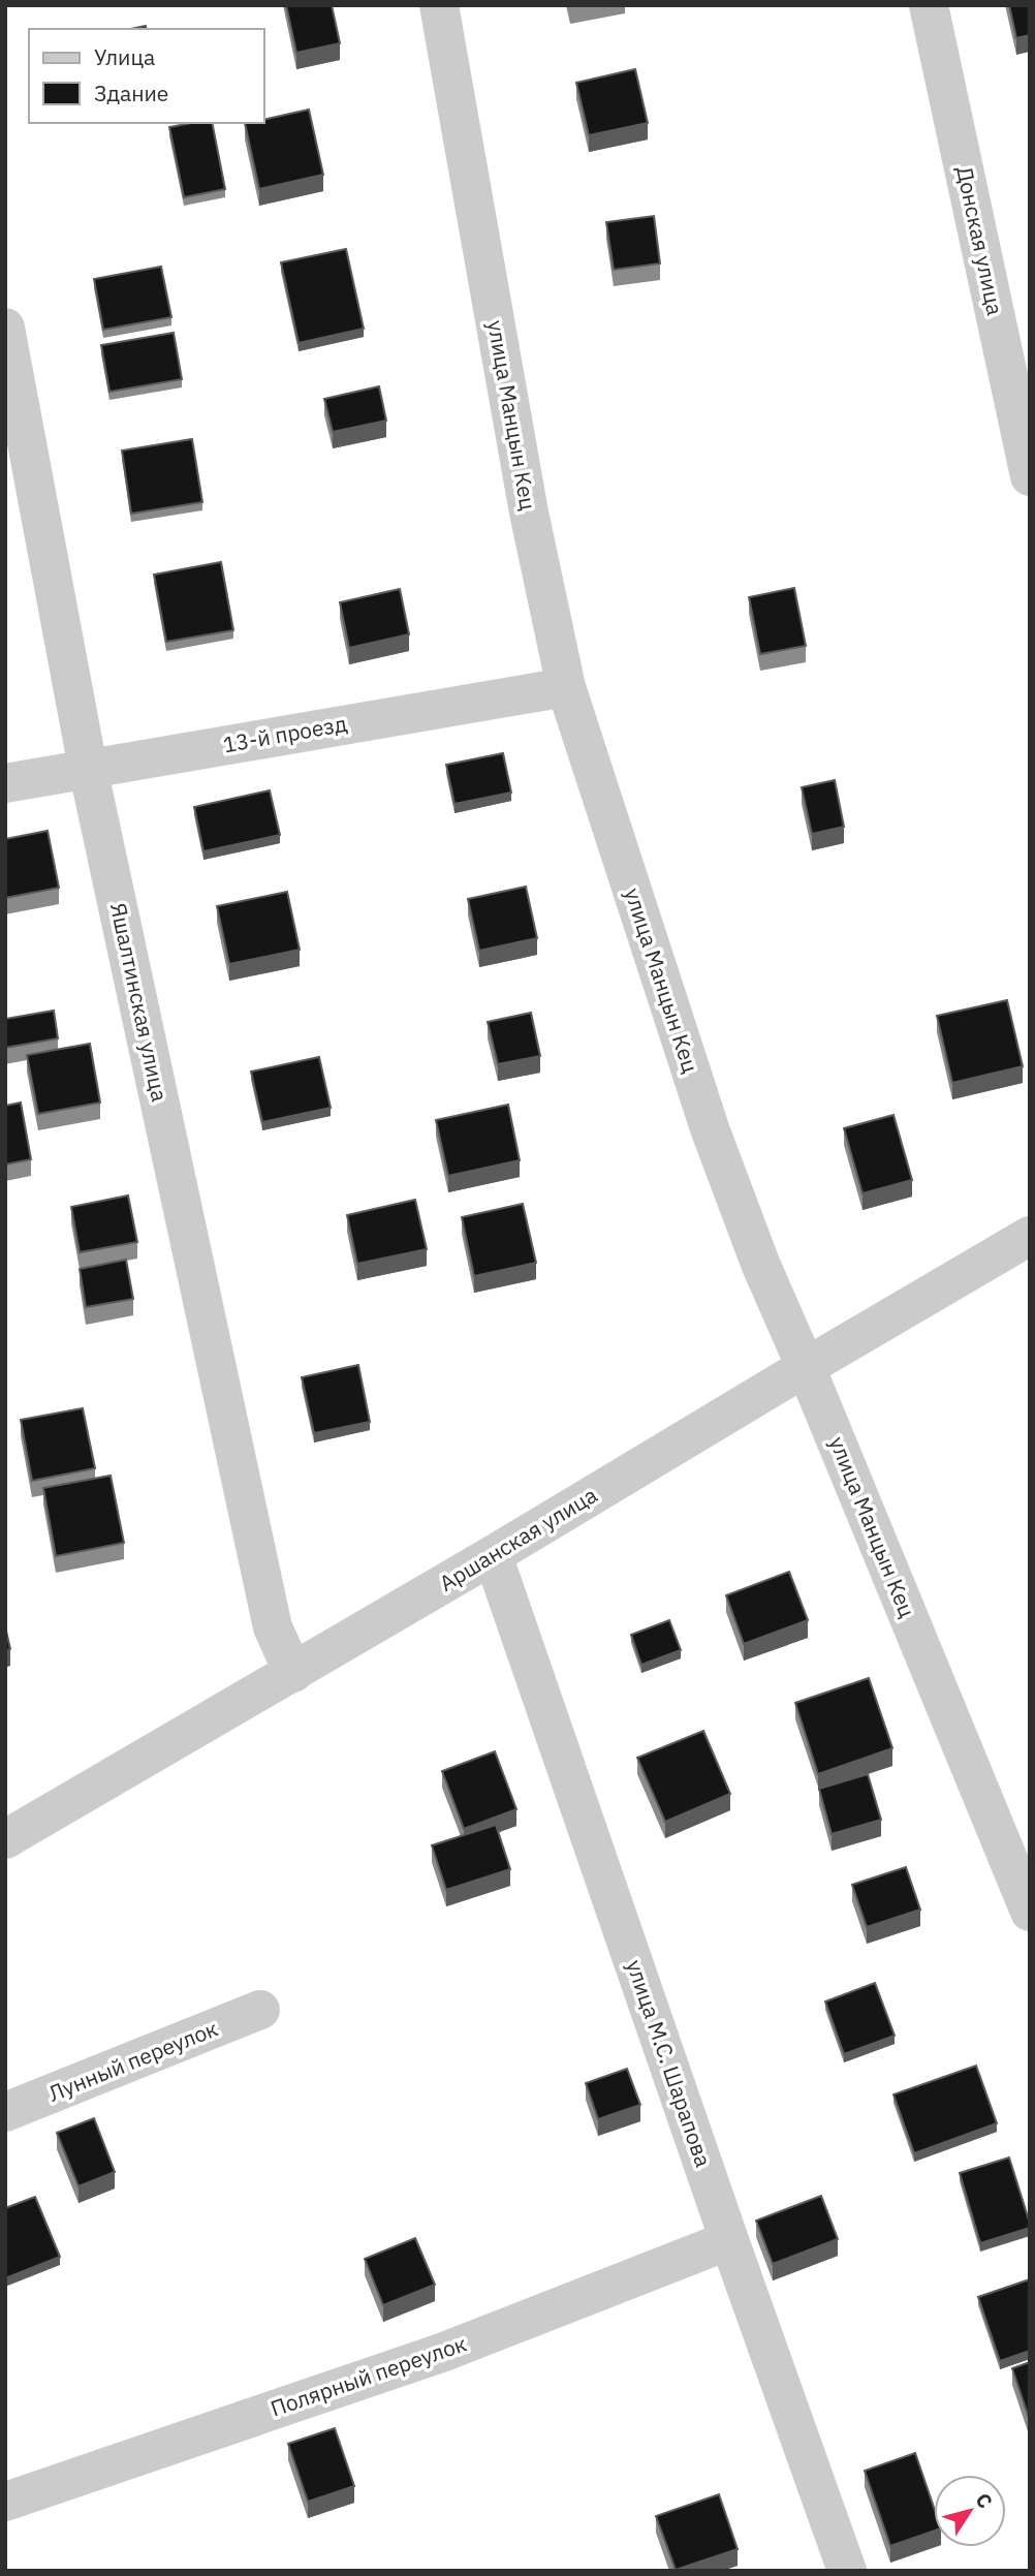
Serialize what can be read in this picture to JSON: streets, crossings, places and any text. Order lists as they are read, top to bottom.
{
  "streets": {
    "street": [
      "Донская улица",
      "улица Манцын Кец",
      "13-й проезд",
      "Яшалтинская улица",
      "Аршанская улица",
      "Лунный переулок",
      "улица М.С. Шарапова",
      "Полярный переулок"
    ]
  },
  "crossings": [
    ["улица Манцын Кец", "13-й проезд"],
    ["улица Манцын Кец", "Аршанская улица"],
    ["13-й проезд", "Яшалтинская улица"],
    ["Яшалтинская улица", "Аршанская улица"],
    ["Аршанская улица", "улица М.С. Шарапова"],
    ["улица М.С. Шарапова", "Полярный переулок"]
  ],
  "legend": ["Улица", "Здание"],
  "north": "top right"
}
